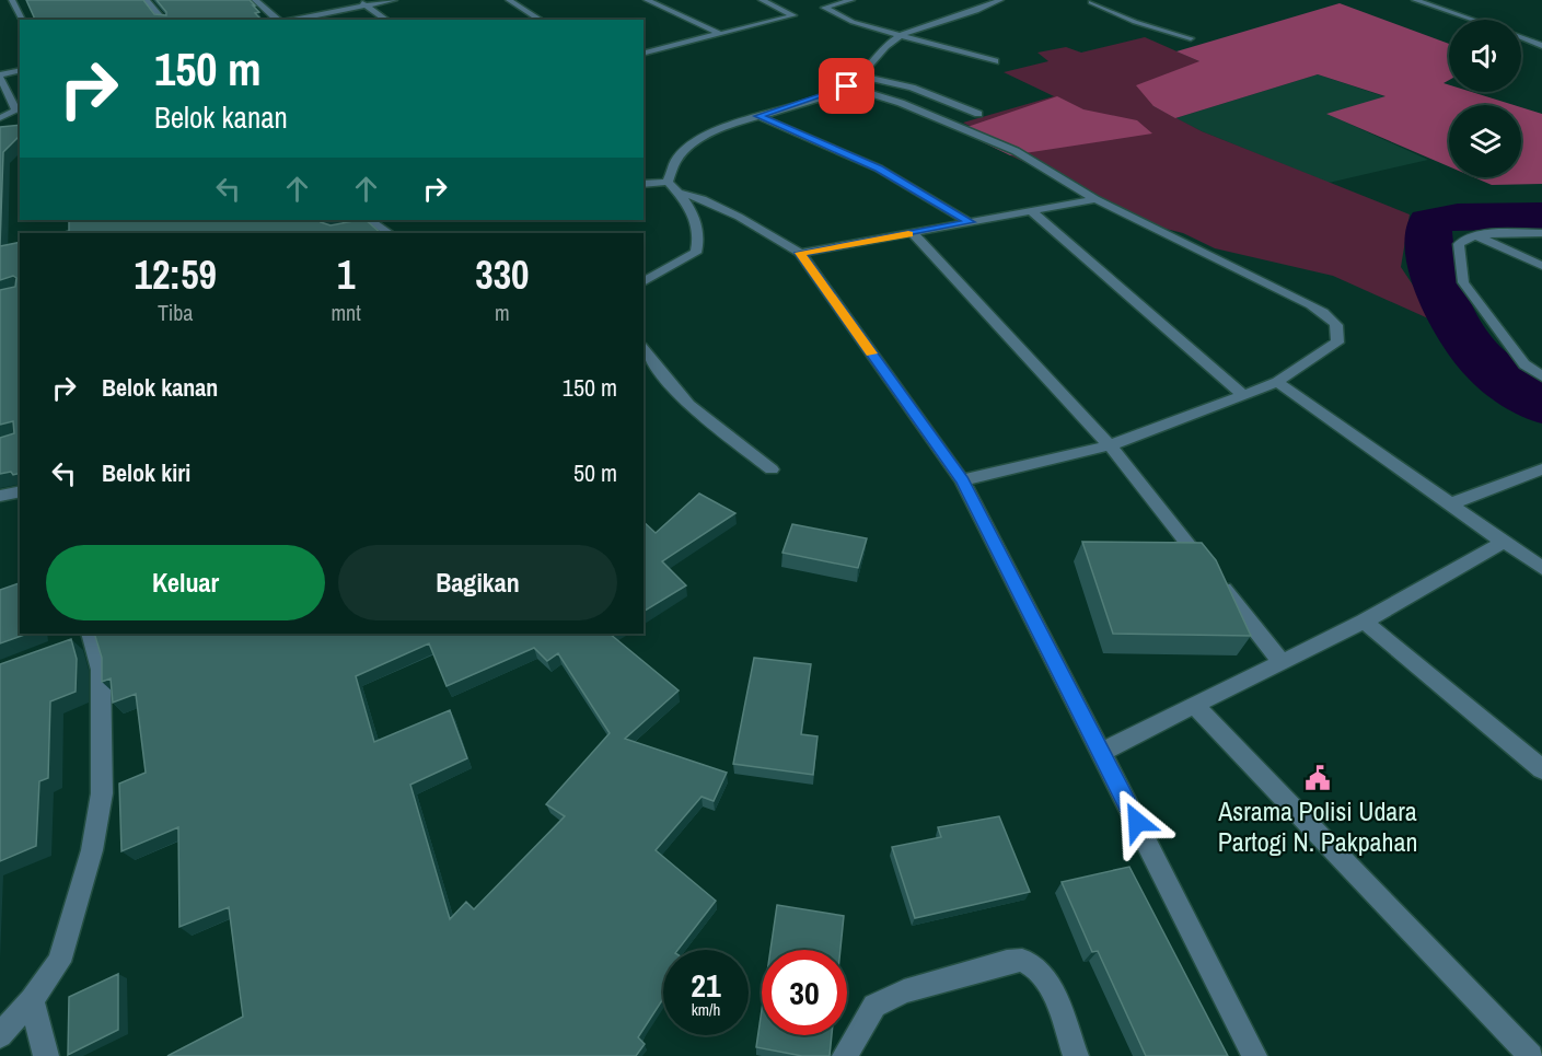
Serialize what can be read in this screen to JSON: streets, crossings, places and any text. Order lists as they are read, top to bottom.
{
  "places": {
    "public building": ["Asrama Polisi Udara Partogi N. Pakpahan"]
  },
  "page": {
    "turn": ["150 m", "Belok kanan"],
    "eta": [
      "12:59",
      "Tiba",
      "1",
      "mnt",
      "330",
      "m"
    ],
    "list": [
      {
        "name": "Belok kanan",
        "value": "150 m"
      },
      {
        "name": "Belok kiri",
        "value": "50 m"
      }
    ],
    "buttons": ["Keluar", "Bagikan"],
    "speed": "21 km/h",
    "limit": "30"
  }
}
